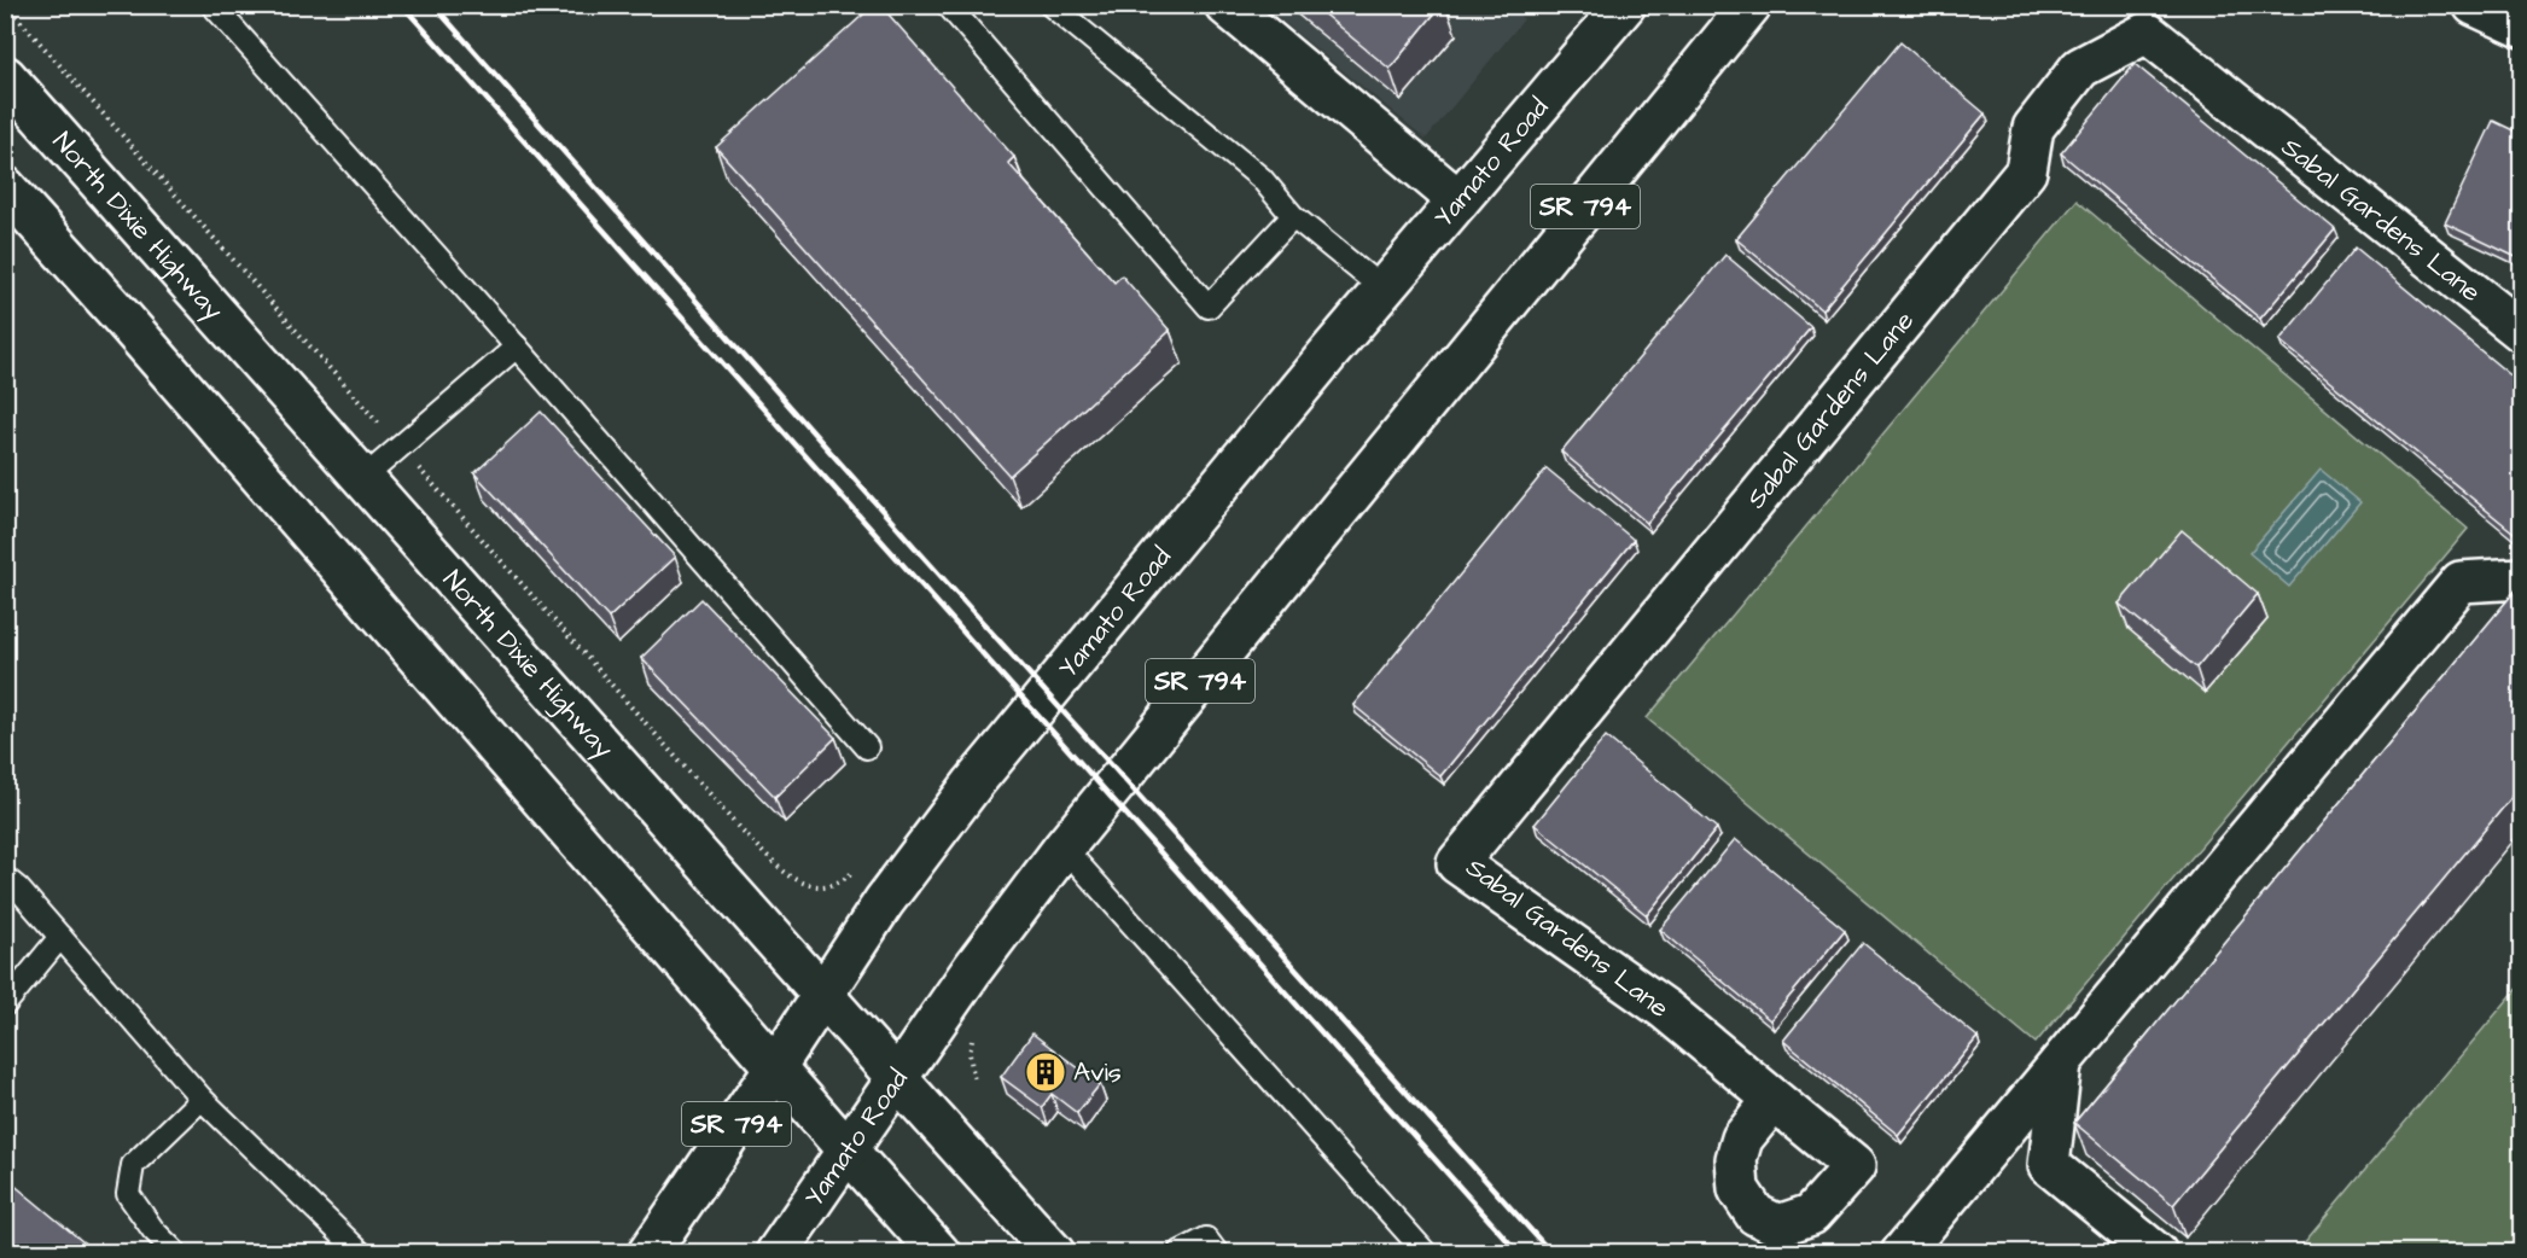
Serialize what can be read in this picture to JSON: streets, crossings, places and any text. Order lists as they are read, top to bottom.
{
  "streets": {
    "main road": [
      "Yamato Road",
      "SR 794",
      "Sabal Gardens Lane",
      "North Dixie Highway"
    ]
  },
  "crossings": [
    ["Yamato Road", "North Dixie Highway"]
  ],
  "places": {
    "building": ["Avis"]
  }
}
